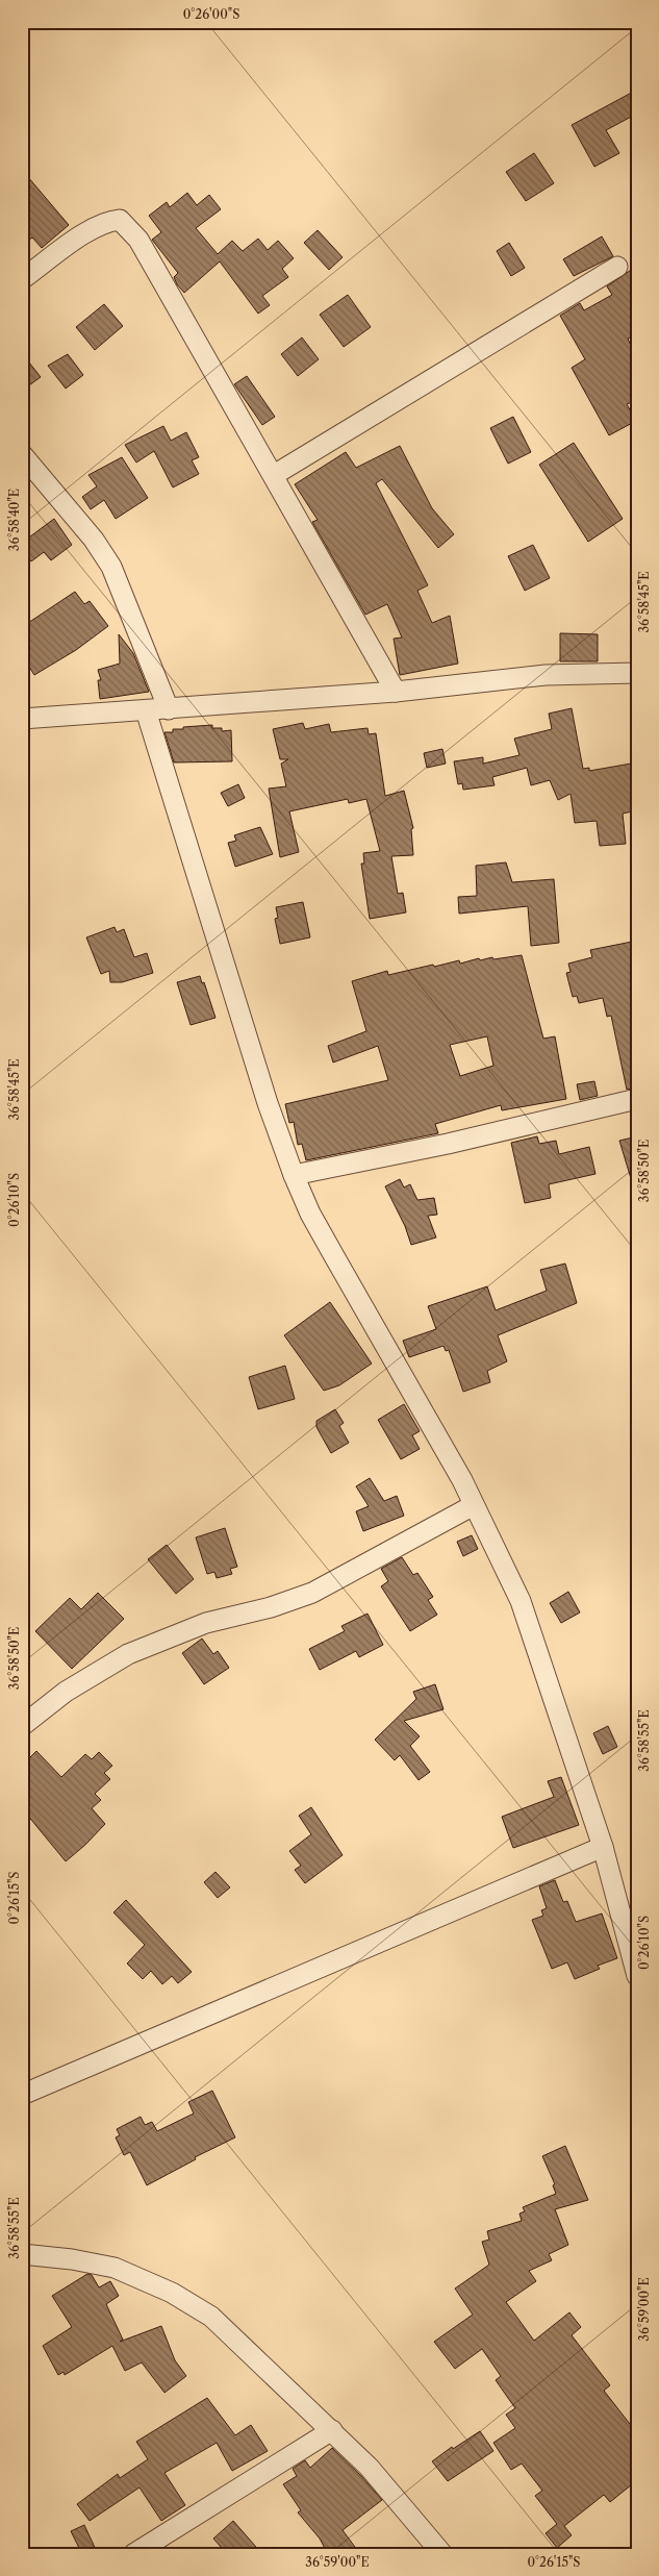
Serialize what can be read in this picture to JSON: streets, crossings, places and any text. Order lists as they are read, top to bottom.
{
  "coordinates": [
    "0°26'00\"S",
    "36°58'40\"E",
    "36°58'45\"E",
    "36°58'50\"E",
    "0°26'10\"S",
    "36°58'55\"E",
    "0°26'15\"S",
    "36°59'00\"E"
  ]
}
